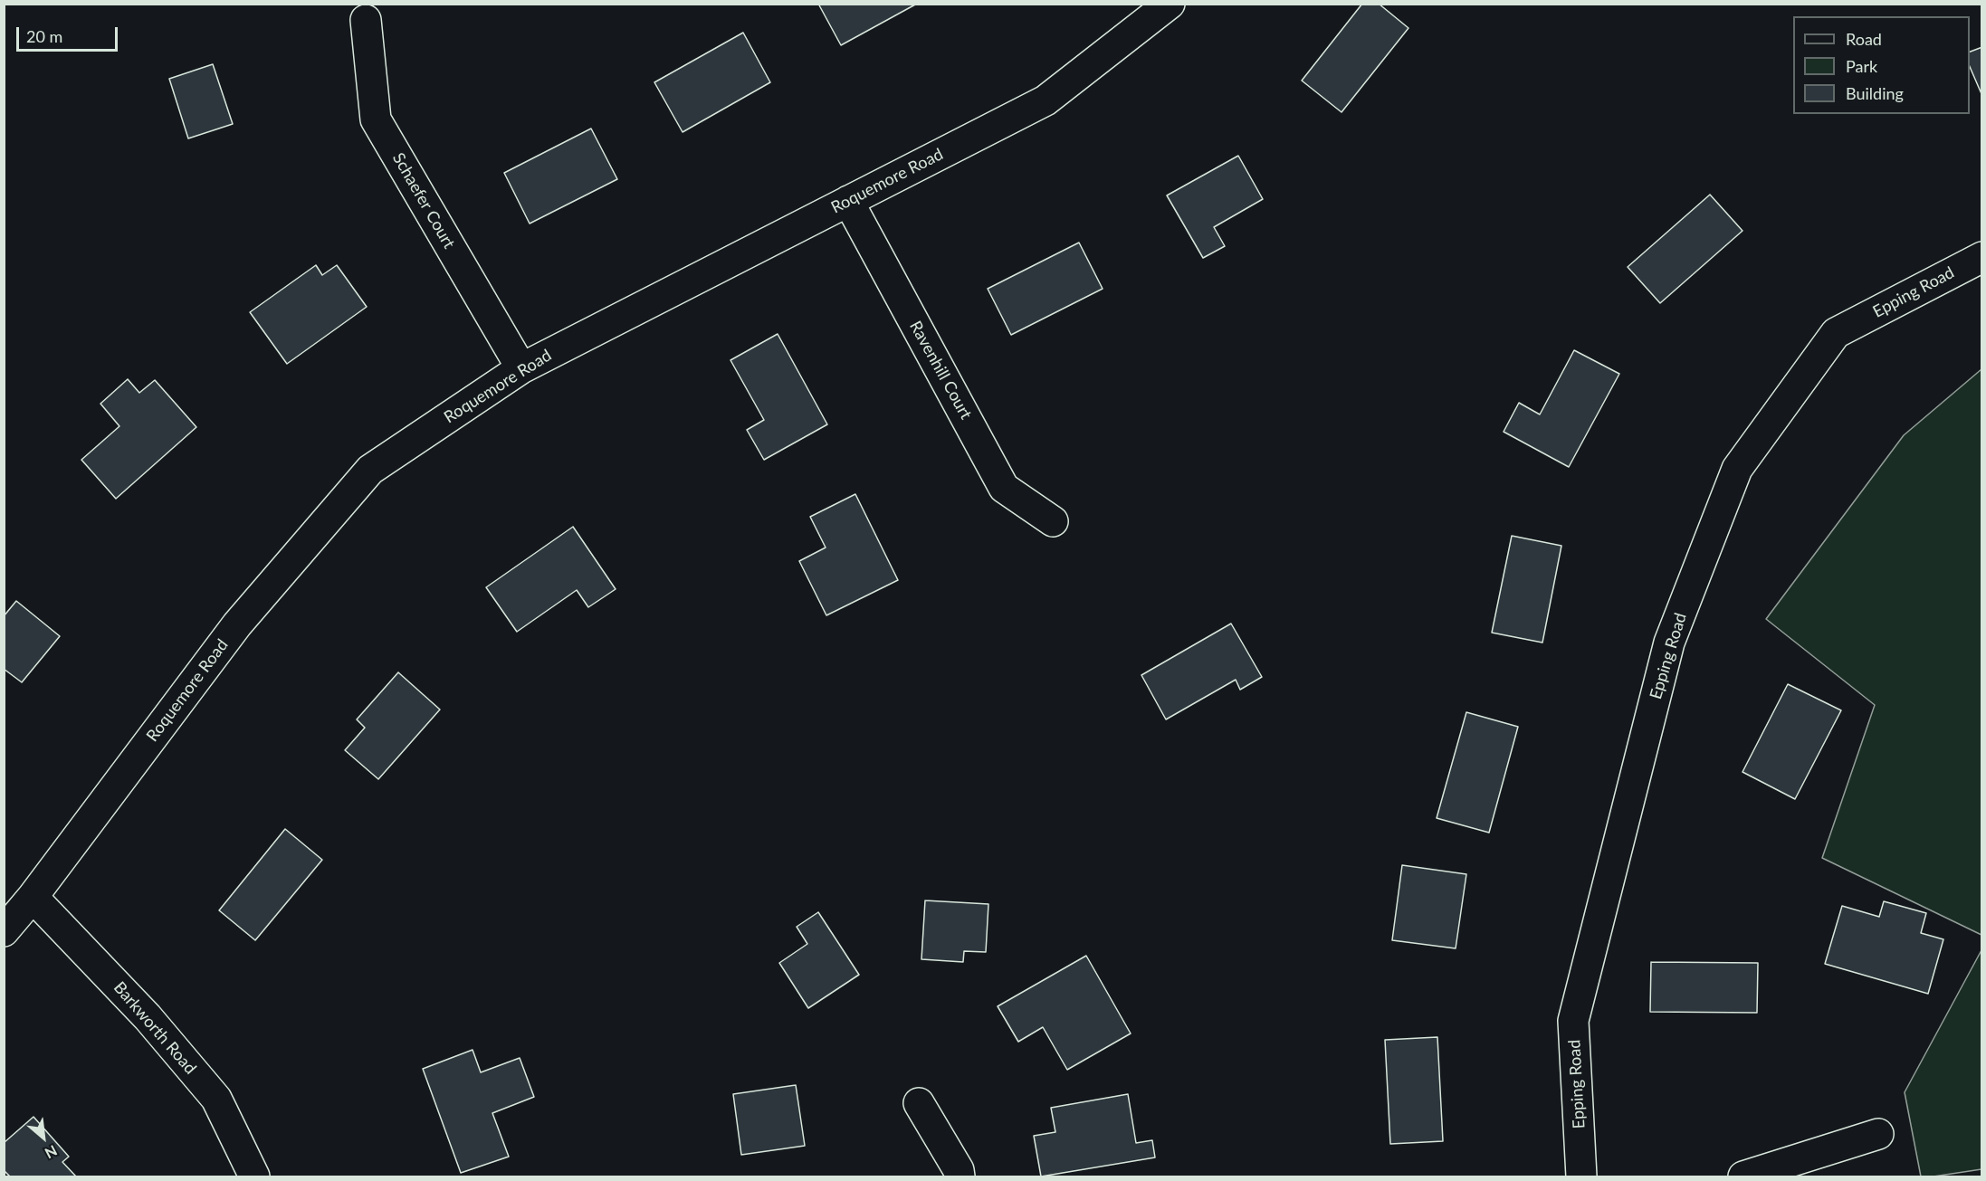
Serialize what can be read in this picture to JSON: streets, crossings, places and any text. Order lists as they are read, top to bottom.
{
  "streets": {
    "street": [
      "Roquemore Road",
      "Schaefer Court",
      "Epping Road",
      "Ravenhill Court",
      "Barkworth Road"
    ]
  },
  "crossings": [
    ["Roquemore Road", "Schaefer Court"],
    ["Roquemore Road", "Ravenhill Court"],
    ["Roquemore Road", "Barkworth Road"]
  ],
  "legend": ["Road", "Park", "Building"],
  "scale_bar": "20 m",
  "north": "bottom right"
}
